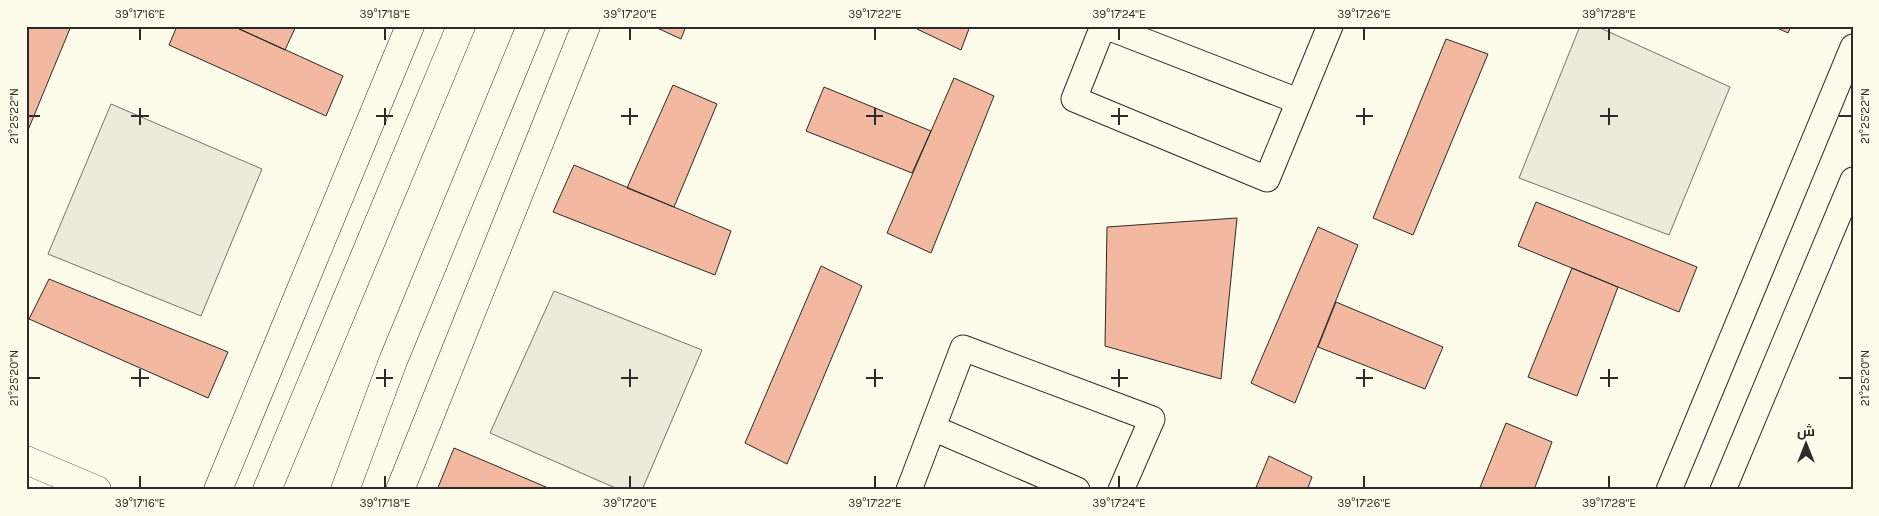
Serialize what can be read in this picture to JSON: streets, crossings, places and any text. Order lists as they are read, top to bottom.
{
  "north": "top",
  "coordinates": [
    "39°17'16\"E",
    "39°17'18\"E",
    "39°17'20\"E",
    "39°17'22\"E",
    "39°17'24\"E",
    "39°17'26\"E",
    "39°17'28\"E",
    "21°25'22\"N",
    "21°25'20\"N"
  ]
}
